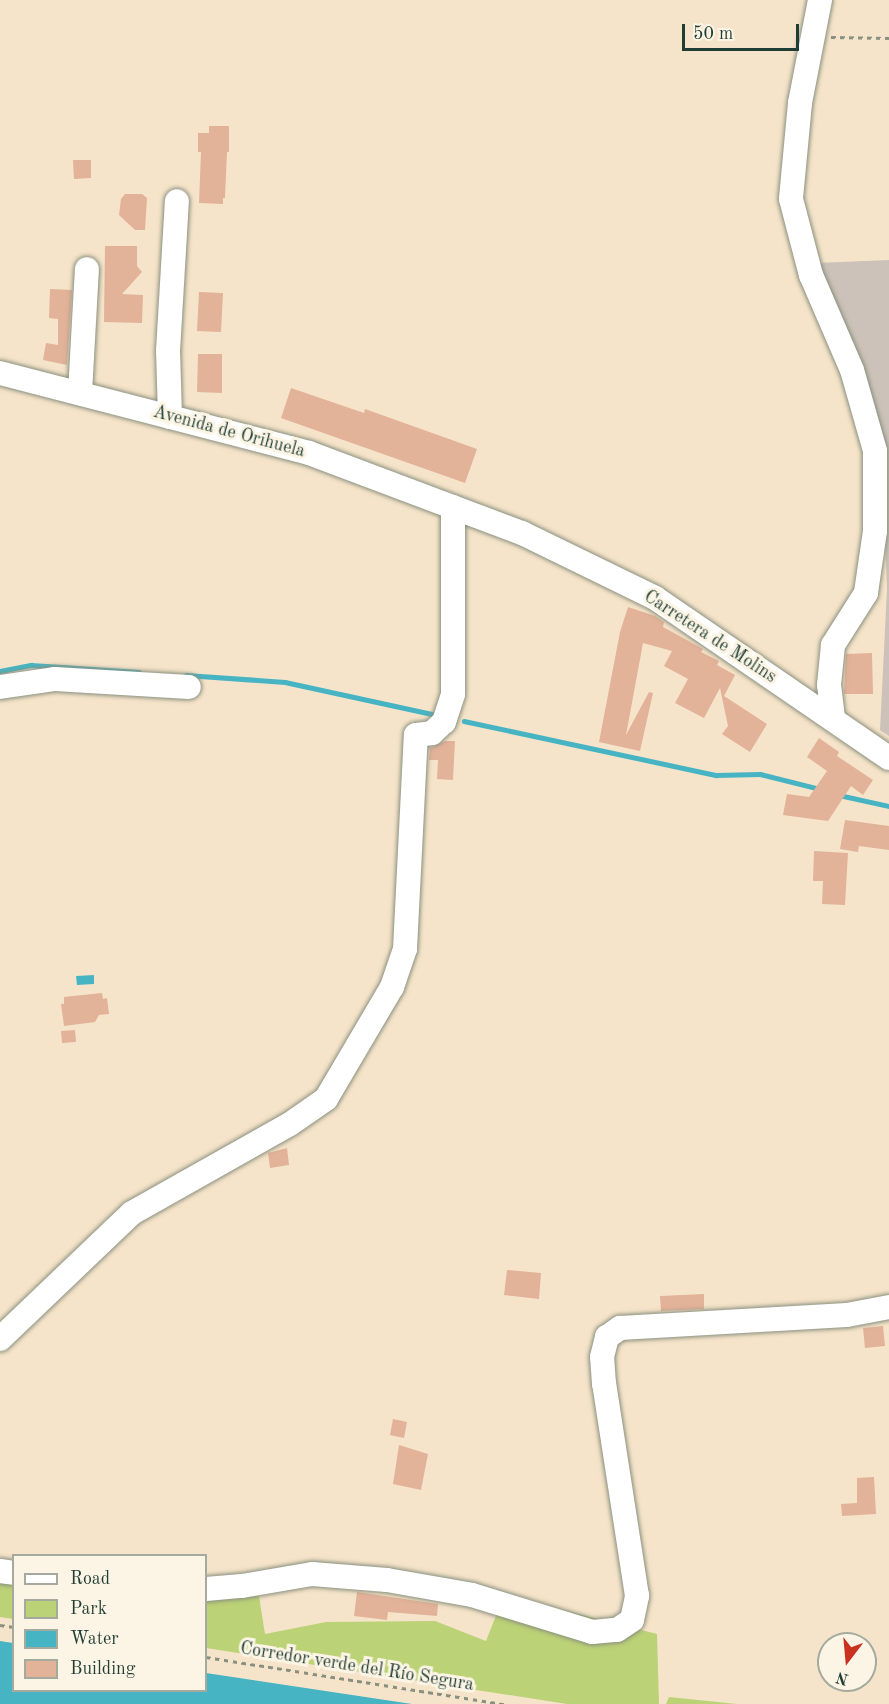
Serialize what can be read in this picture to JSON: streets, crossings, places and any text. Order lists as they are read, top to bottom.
{
  "streets": {
    "street": ["Avenida de Orihuela", "Carretera de Molins"],
    "path": ["Corredor verde del Río Segura"]
  },
  "crossings": [
    ["Avenida de Orihuela", "Carretera de Molins"]
  ],
  "legend": [
    "Road",
    "Park",
    "Water",
    "Building"
  ],
  "scale_bar": "50 m",
  "north": "bottom"
}
